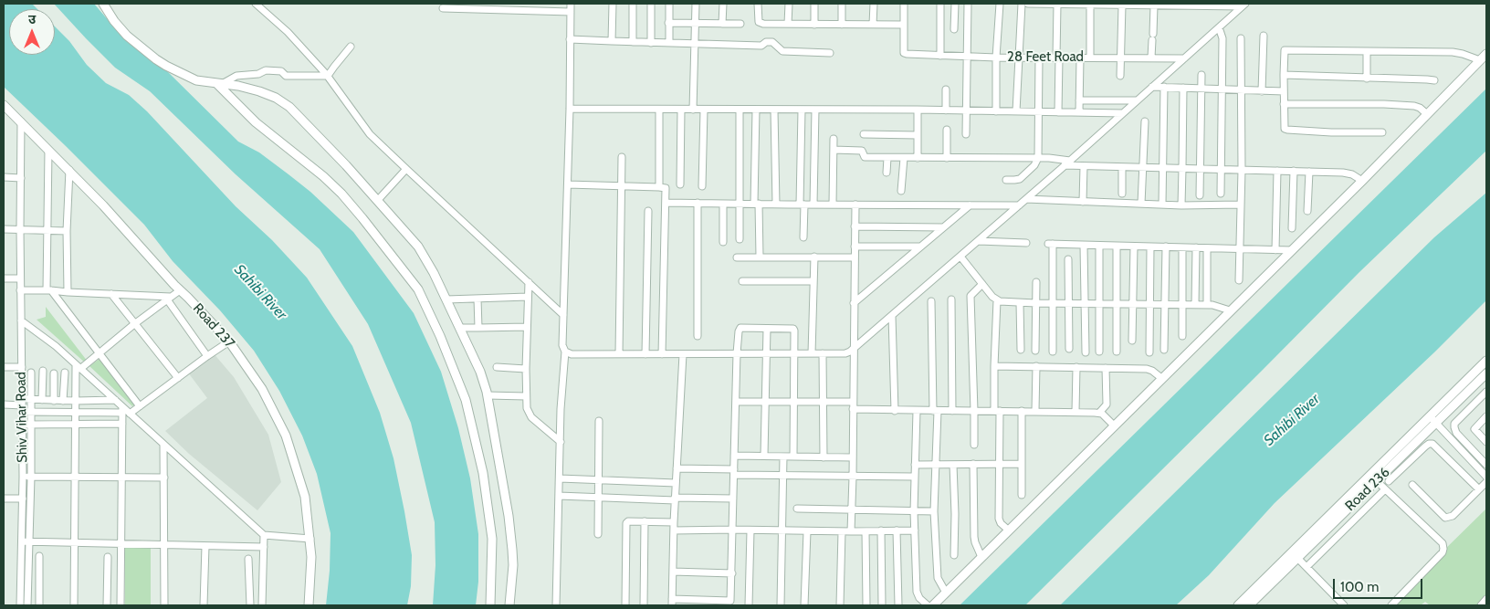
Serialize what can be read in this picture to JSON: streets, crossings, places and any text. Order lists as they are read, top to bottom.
{
  "streets": {
    "street": [
      "28 Feet Road",
      "Road 237",
      "Shiv Vihar Road",
      "Road 236"
    ]
  },
  "crossings": [
    ["Road 237", "Shiv Vihar Road"]
  ],
  "water": ["Sahibi River"],
  "scale_bar": "100 m",
  "north": "top"
}
